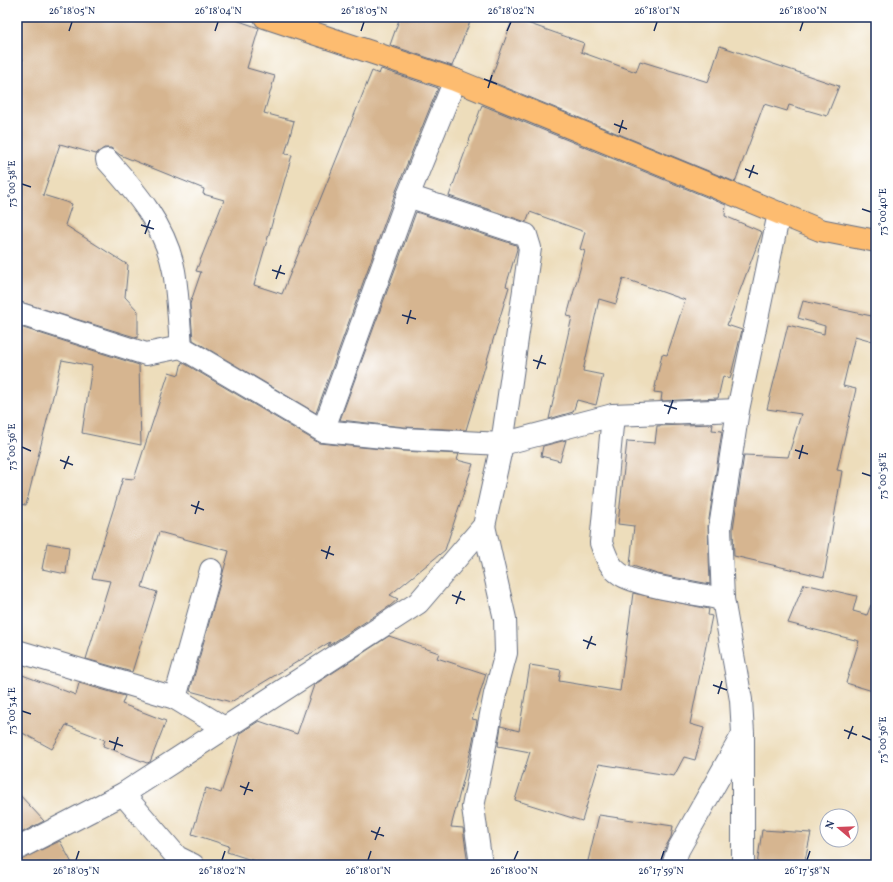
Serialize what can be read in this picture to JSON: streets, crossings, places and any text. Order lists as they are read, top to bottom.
{
  "north": "left",
  "coordinates": [
    "26°18'05\"N",
    "26°18'04\"N",
    "26°18'03\"N",
    "26°18'02\"N",
    "26°18'01\"N",
    "26°18'00\"N",
    "73°00'38\"E",
    "73°00'40\"E",
    "73°00'36\"E",
    "73°00'34\"E",
    "26°17'59\"N",
    "26°17'58\"N"
  ]
}
